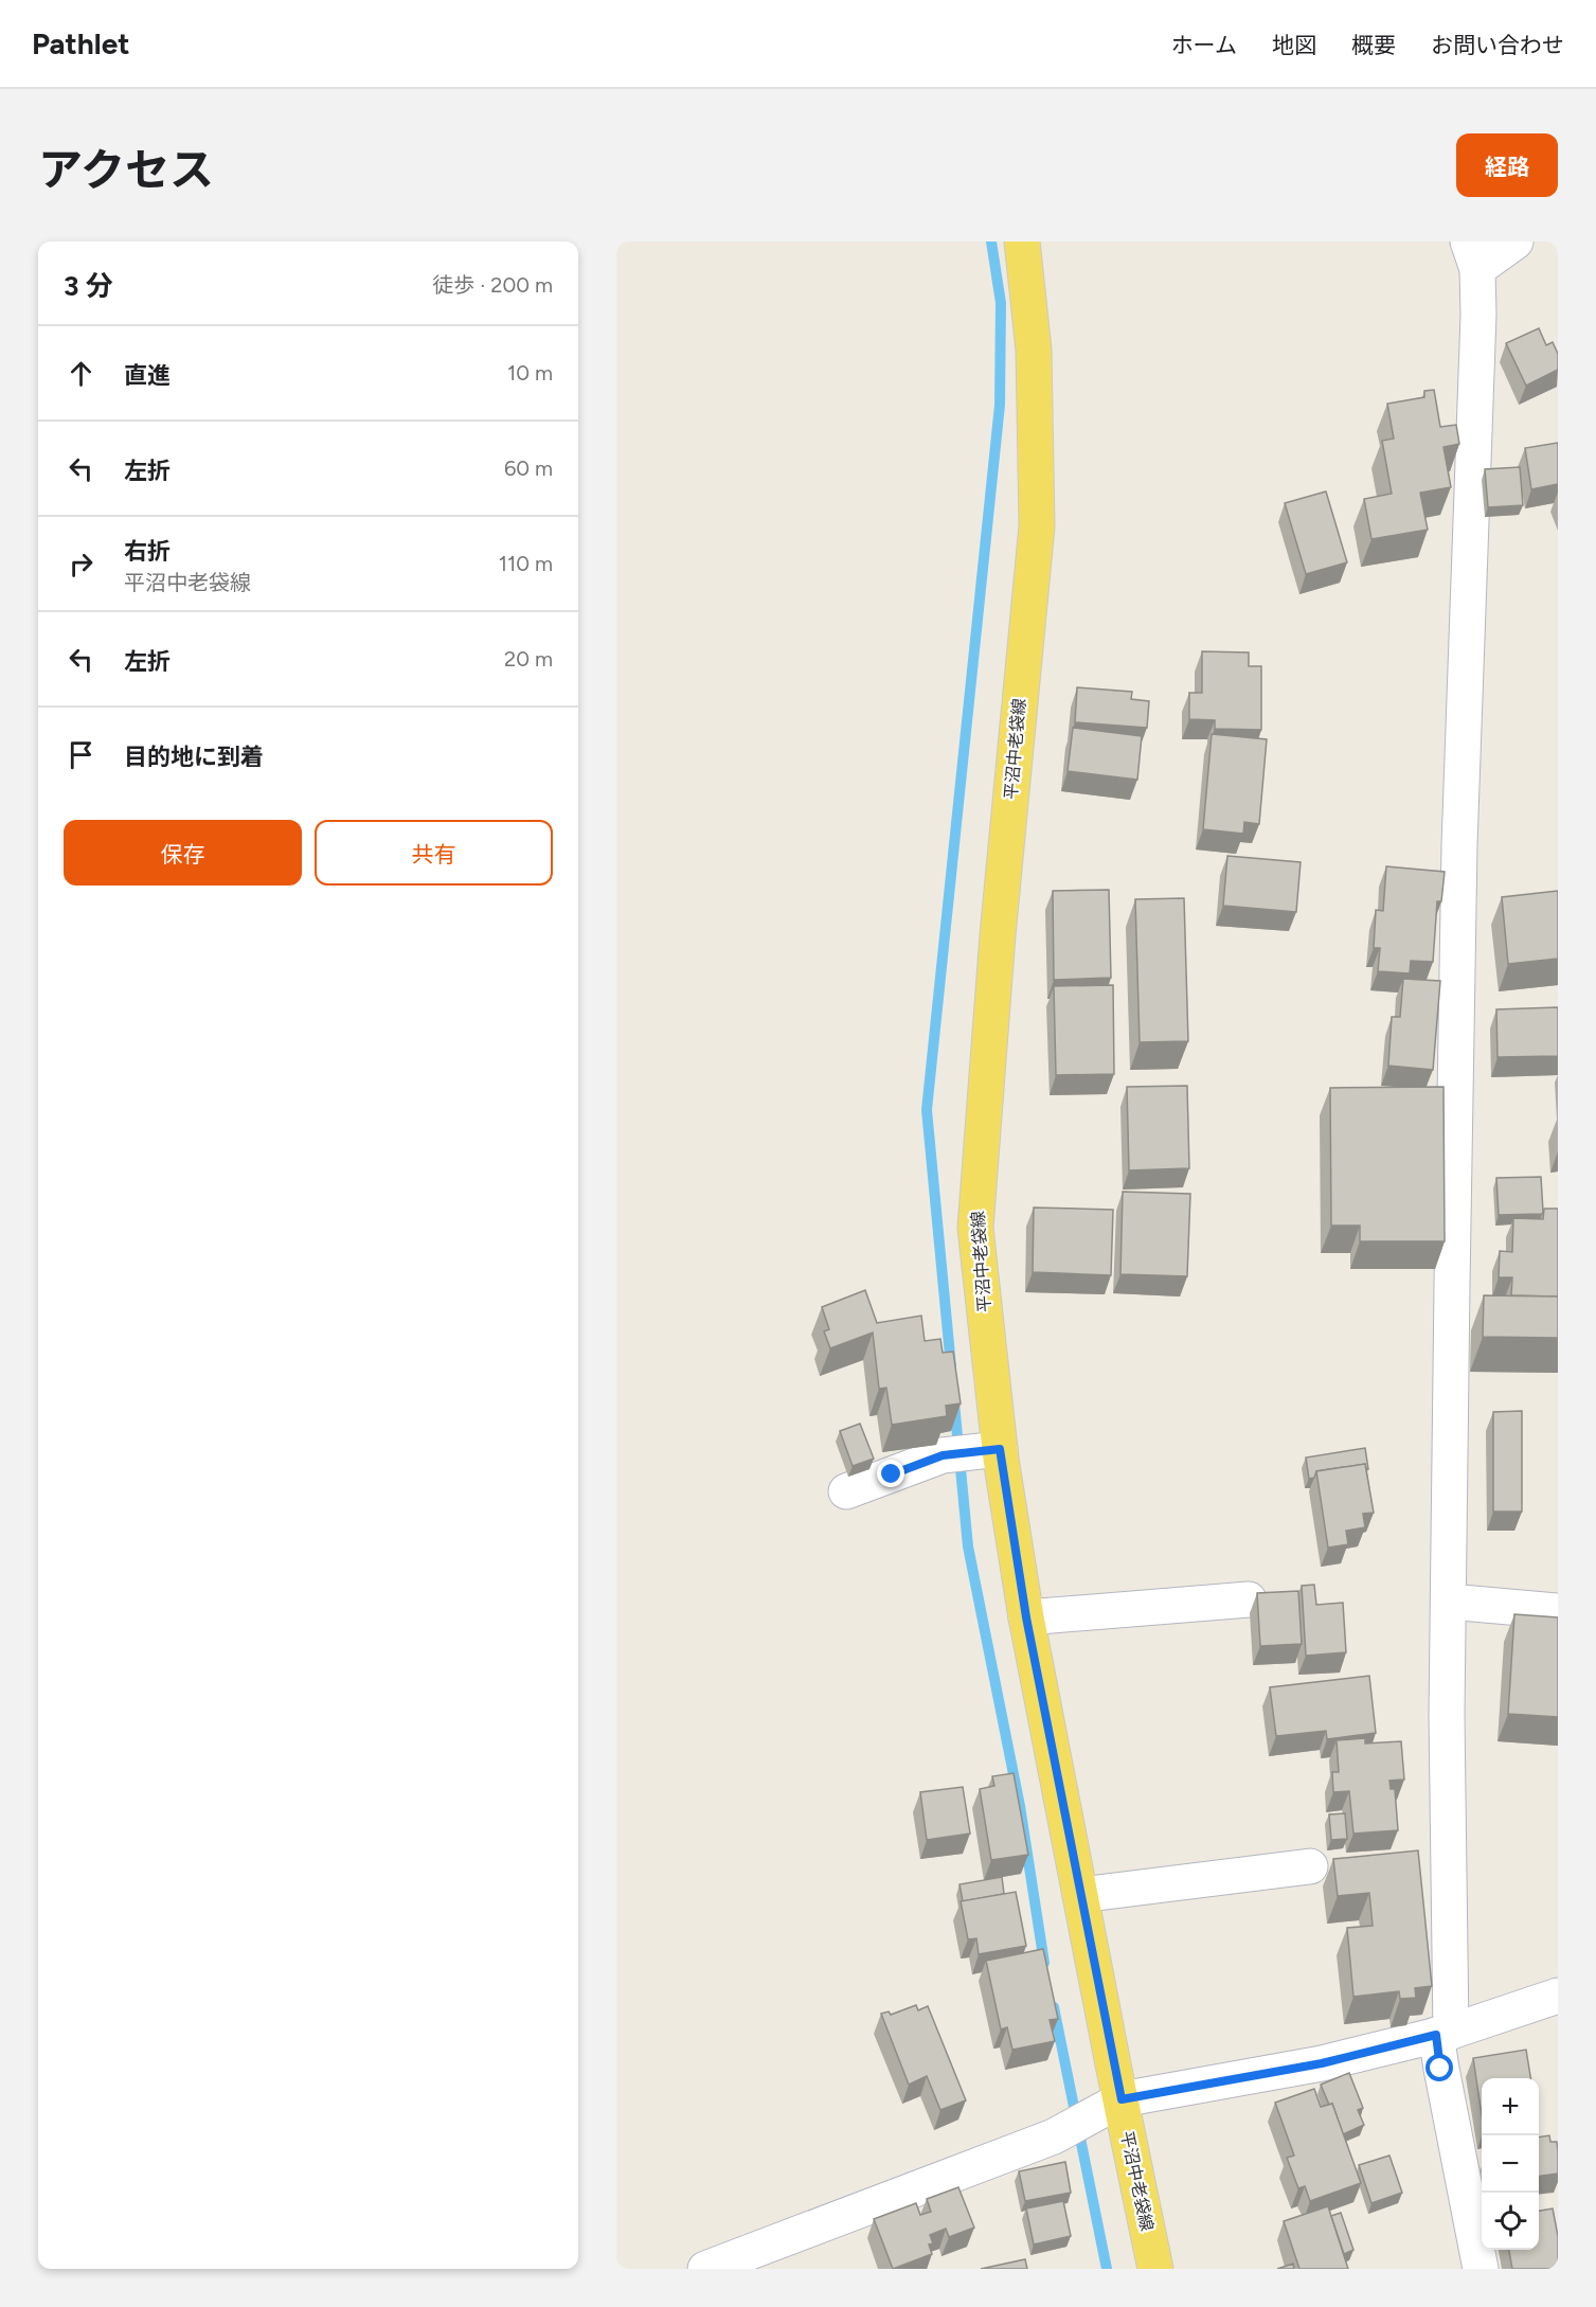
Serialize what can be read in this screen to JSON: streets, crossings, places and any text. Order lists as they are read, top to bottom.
{
  "streets": {
    "main road": ["平沼中老袋線"]
  },
  "page": {
    "header": "Pathlet",
    "nav": [
      "ホーム",
      "地図",
      "概要",
      "お問い合わせ"
    ],
    "title": "アクセス",
    "buttons": [
      "経路",
      ["保存", "共有"]
    ],
    "heading": ["3 分", "徒歩 · 200 m"],
    "list": [
      ["直進", "10 m"],
      ["左折", "60 m"],
      ["右折", "平沼中老袋線", "110 m"],
      ["左折", "20 m"],
      "目的地に到着"
    ],
    "map_buttons": ["+", "−"]
  }
}
